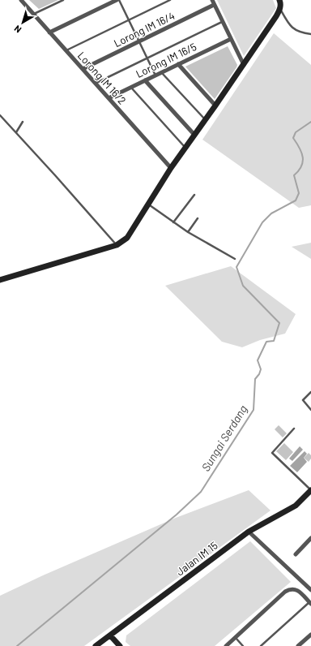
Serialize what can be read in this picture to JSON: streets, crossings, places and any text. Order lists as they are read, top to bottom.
{
  "streets": {
    "street": [
      "Lorong IM 16/4",
      "Lorong IM 16/5",
      "Lorong IM 16/2",
      "Jalan IM 15"
    ]
  },
  "crossings": [
    ["Lorong IM 16/4", "Lorong IM 16/2"],
    ["Lorong IM 16/5", "Lorong IM 16/2"]
  ],
  "water": ["Sungai Serdang"],
  "north": "bottom left"
}
